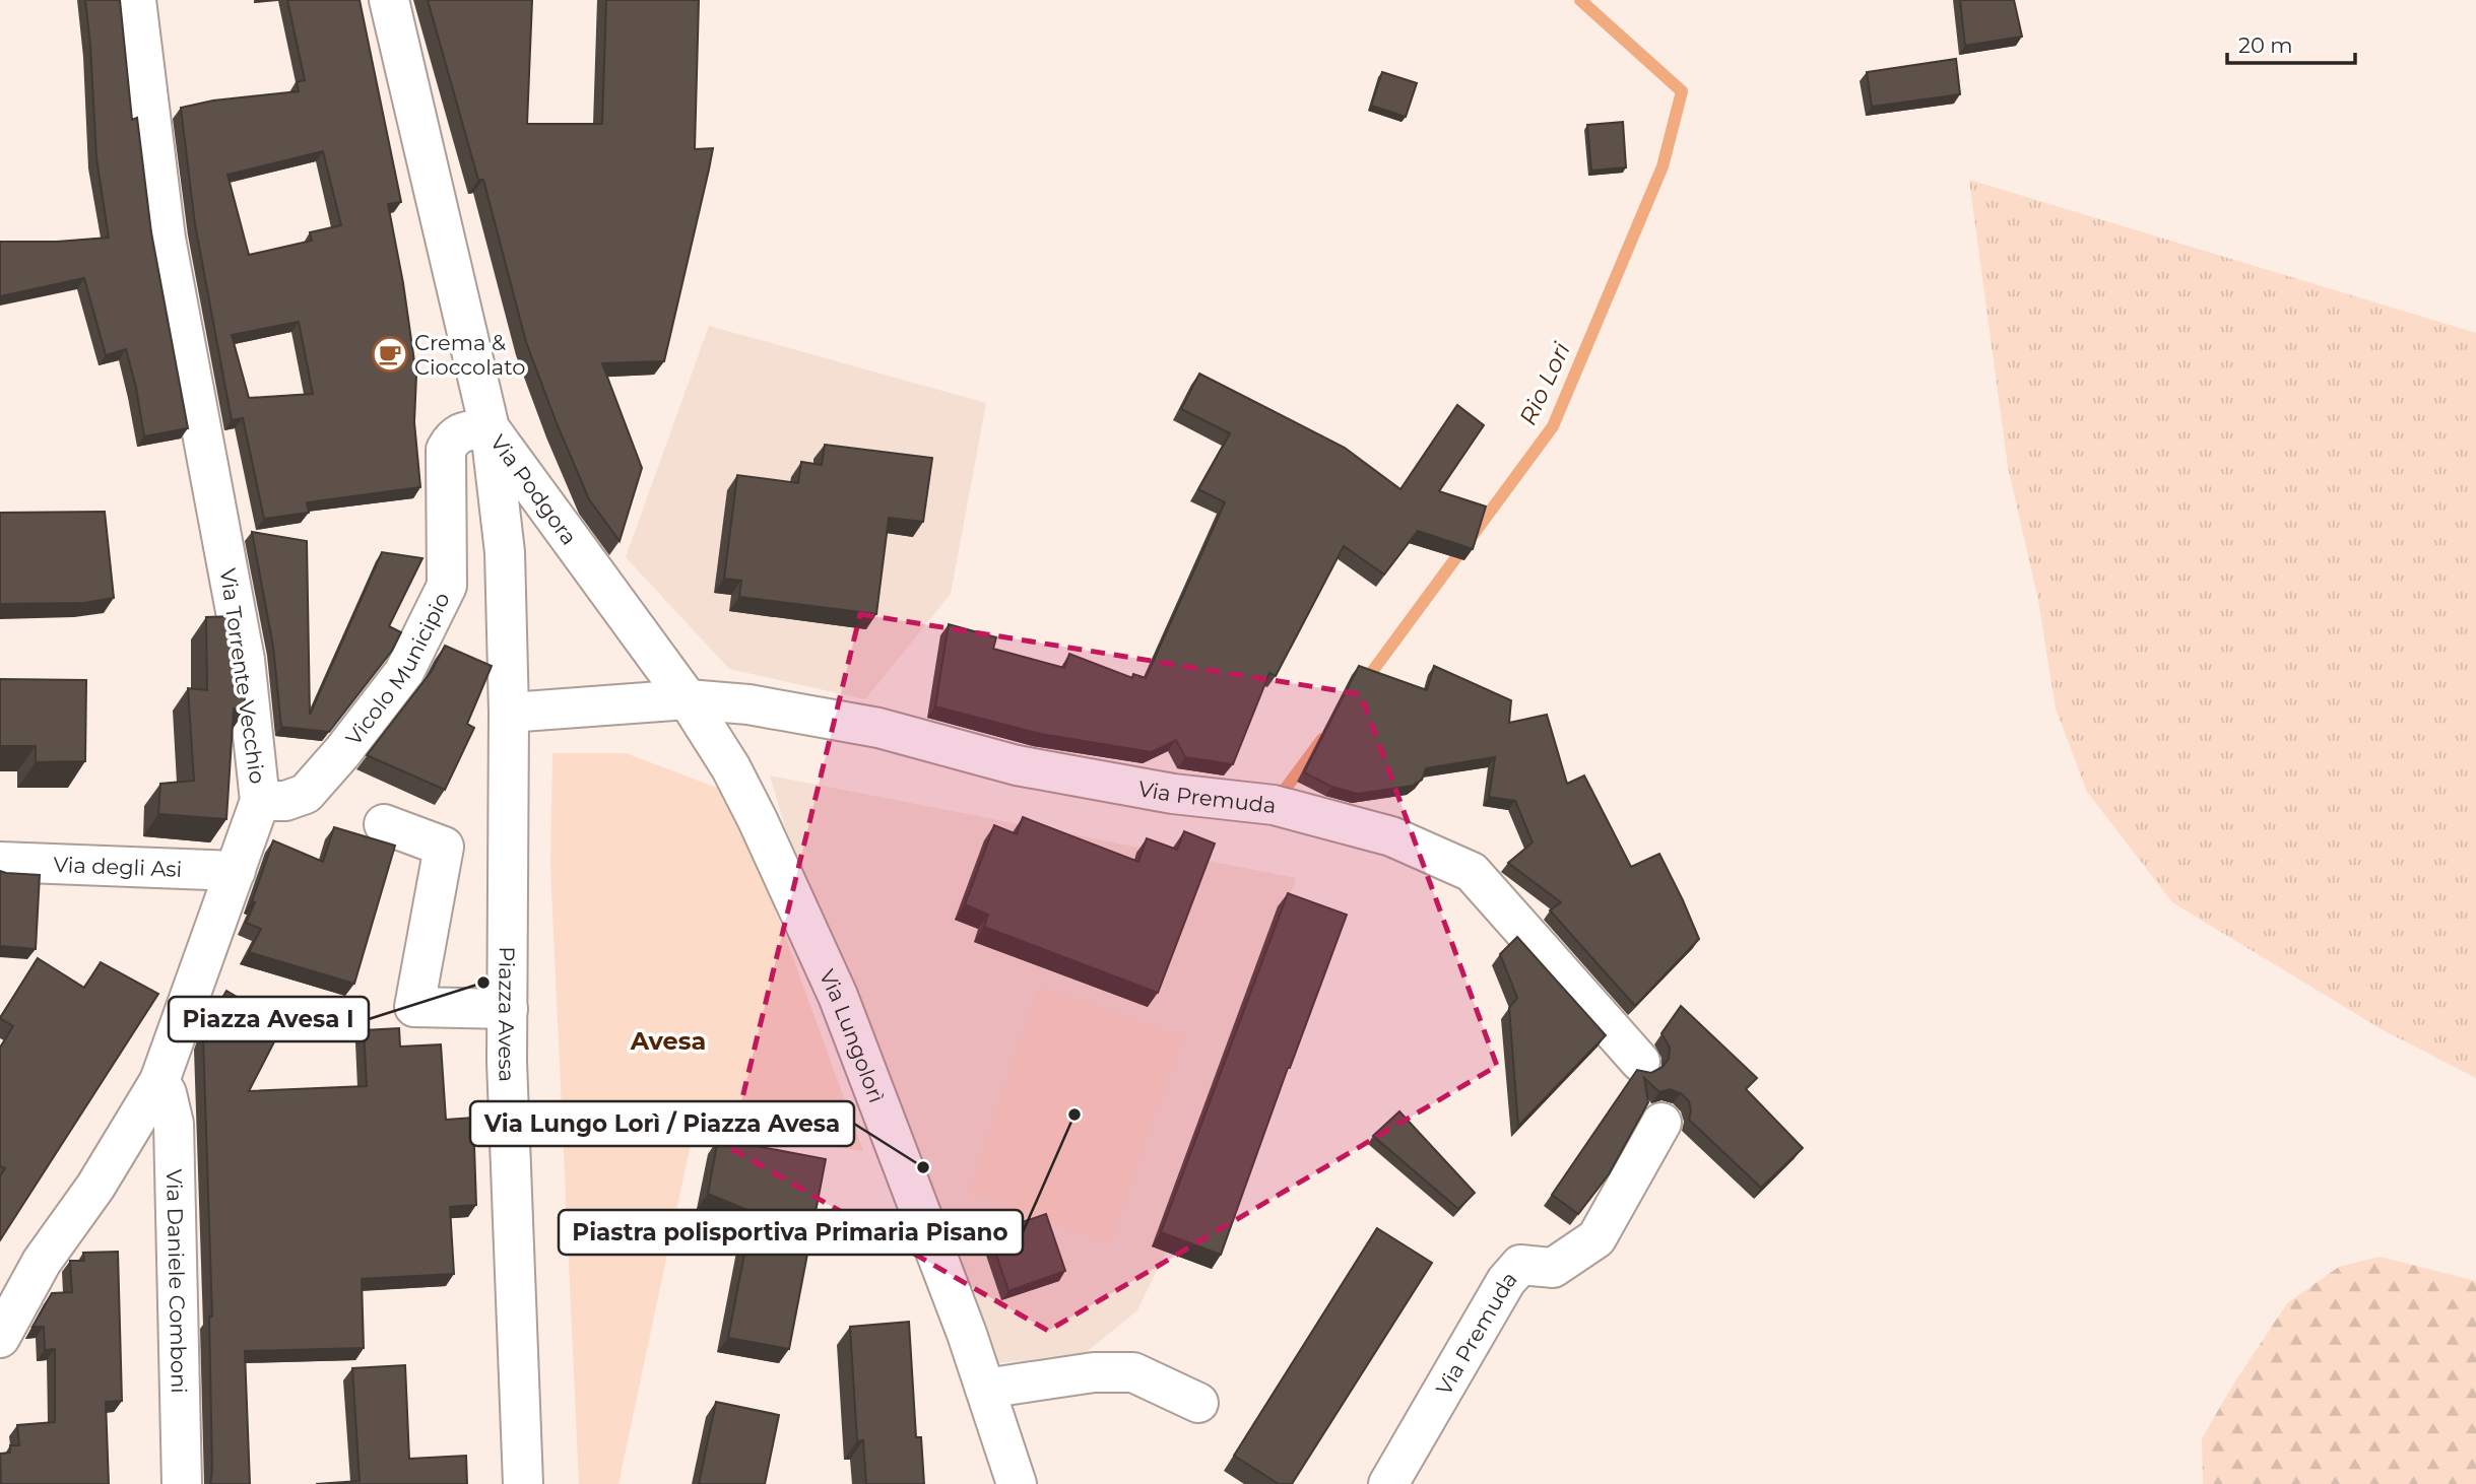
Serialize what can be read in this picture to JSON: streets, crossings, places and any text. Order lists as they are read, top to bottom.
{
  "streets": {
    "street": [
      "Via Podgora",
      "Vicolo Municipio",
      "Via Torrente Vecchio",
      "Via Premuda",
      "Via degli Asi",
      "Piazza Avesa",
      "Via Lungolorì",
      "Via Daniele Comboni"
    ]
  },
  "crossings": [
    ["Via Podgora", "Vicolo Municipio"],
    ["Via Podgora", "Via Premuda"],
    ["Via Podgora", "Piazza Avesa"],
    ["Via Podgora", "Via Lungolorì"],
    ["Vicolo Municipio", "Via Torrente Vecchio"],
    ["Vicolo Municipio", "Piazza Avesa"],
    ["Via Torrente Vecchio", "Via degli Asi"],
    ["Via Torrente Vecchio", "Via Daniele Comboni"],
    ["Via Premuda", "Via Lungolorì"]
  ],
  "districts": ["Avesa"],
  "water": ["Rio Lori"],
  "places": {
    "cafe": ["Crema & Cioccolato"],
    "other": ["Piazza Avesa I", "Piastra polisportiva Primaria Pisano", "Via Lungo Lorì / Piazza Avesa"]
  },
  "scale_bar": "20 m"
}
